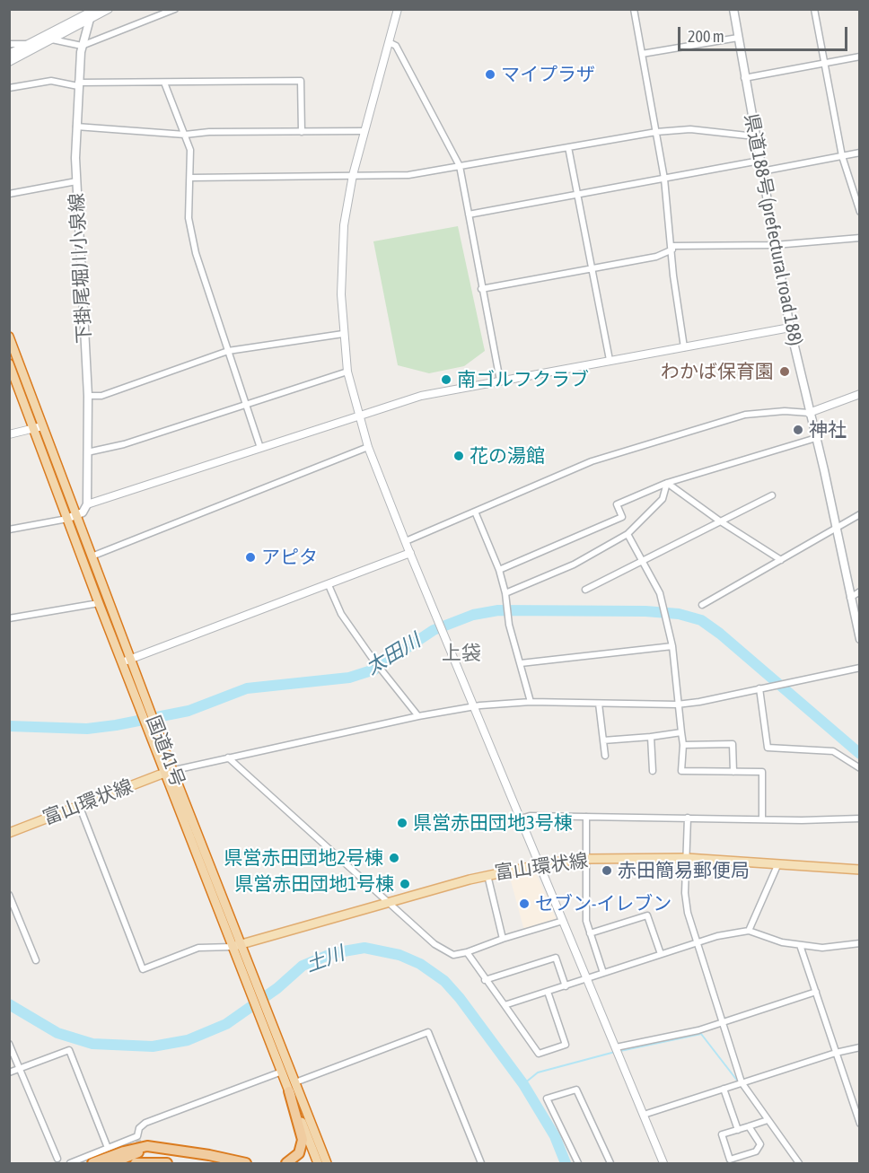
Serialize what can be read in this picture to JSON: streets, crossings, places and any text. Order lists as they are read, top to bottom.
{
  "streets": {
    "highway": ["国道41号"],
    "main road": ["県道188号 (prefectural road 188)", "下掛尾堀川小泉線", "富山環状線"]
  },
  "crossings": [
    ["国道41号", "富山環状線"]
  ],
  "districts": ["上袋"],
  "water": ["太田川", "土川"],
  "places": [
    "マイプラザ",
    "わかば保育園",
    "南ゴルフクラブ",
    "神社",
    "花の湯館",
    "アピタ",
    "県営赤田団地3号棟",
    "県営赤田団地2号棟",
    "赤田簡易郵便局",
    "県営赤田団地1号棟",
    "セブン-イレブン"
  ],
  "scale_bar": "200 m"
}
